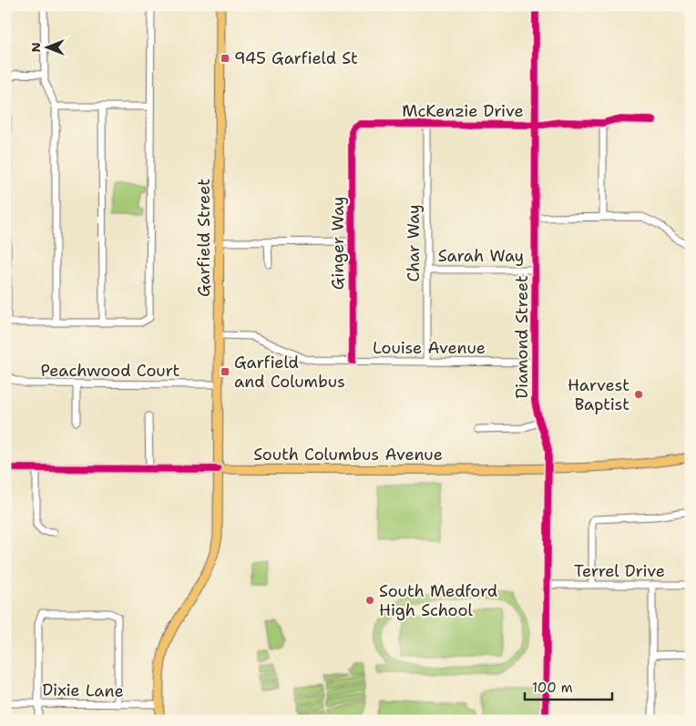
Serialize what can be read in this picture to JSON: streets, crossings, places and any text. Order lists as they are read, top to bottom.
{
  "streets": {
    "main road": ["Garfield Street", "South Columbus Avenue"],
    "street": [
      "McKenzie Drive",
      "Ginger Way",
      "Char Way",
      "Sarah Way",
      "Diamond Street",
      "Louise Avenue",
      "Peachwood Court",
      "Terrel Drive",
      "Dixie Lane"
    ]
  },
  "crossings": [
    ["McKenzie Drive", "Ginger Way"],
    ["McKenzie Drive", "Char Way"],
    ["McKenzie Drive", "Diamond Street"],
    ["Garfield Street", "Louise Avenue"],
    ["Garfield Street", "Peachwood Court"],
    ["Garfield Street", "South Columbus Avenue"],
    ["Garfield Street", "Dixie Lane"],
    ["Ginger Way", "Louise Avenue"],
    ["Char Way", "Sarah Way"],
    ["Char Way", "Louise Avenue"],
    ["Sarah Way", "Diamond Street"],
    ["Diamond Street", "Louise Avenue"],
    ["Diamond Street", "South Columbus Avenue"],
    ["Diamond Street", "Terrel Drive"]
  ],
  "places": {
    "transit": ["945 Garfield St", "Garfield and Columbus"],
    "other": ["Harvest Baptist", "South Medford High School"]
  },
  "scale_bar": "100 m",
  "north": "left"
}
